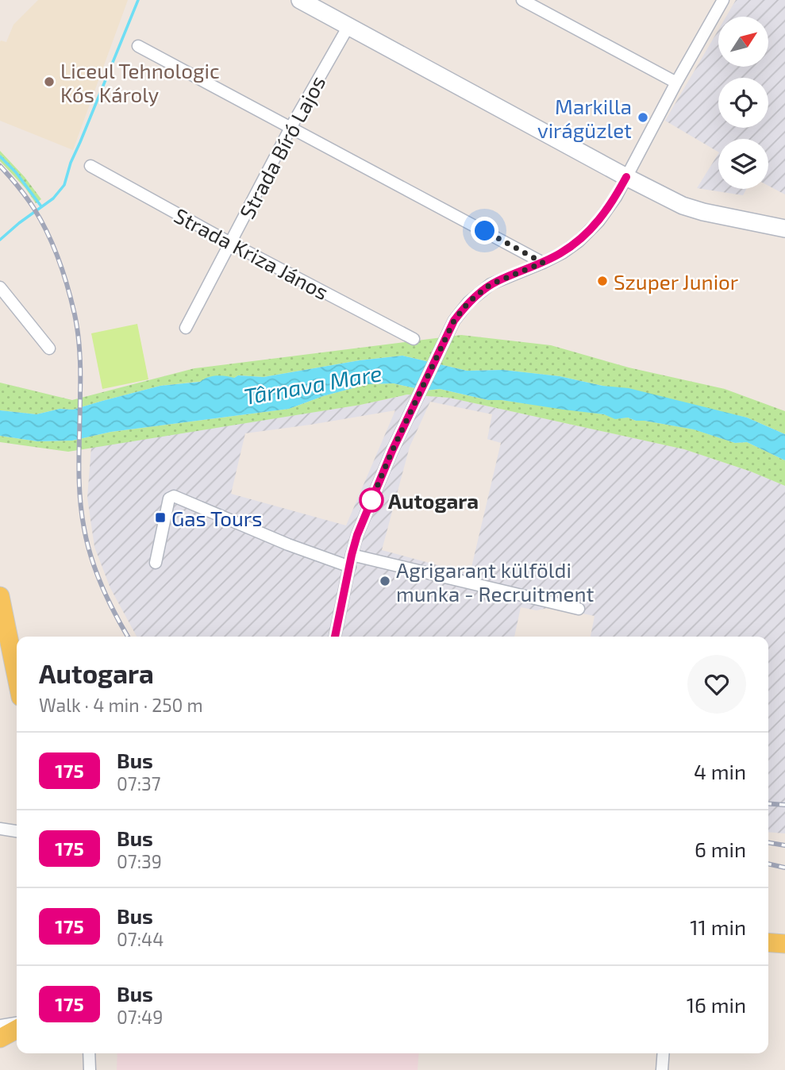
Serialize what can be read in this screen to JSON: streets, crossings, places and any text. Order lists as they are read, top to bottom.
{
  "streets": {
    "street": ["Strada Bíró Lajos", "Strada Kriza János"]
  },
  "crossings": [
    ["Strada Bíró Lajos", "Strada Kriza János"]
  ],
  "water": ["Târnava Mare"],
  "places": {
    "other": [
      "Liceul Tehnologic Kós Károly",
      "Markilla virágüzlet",
      "Szuper Junior",
      "Autogara",
      "Agrigarant külföldi munka - Recruitment"
    ],
    "transit": ["Gas Tours"]
  },
  "lines": ["bus line 175"],
  "north": "top right",
  "page": {
    "heading": ["Autogara", "Walk · 4 min · 250 m"],
    "list": [
      {
        "mark": "175",
        "name": "Bus",
        "note": "07:37",
        "value": "4 min"
      },
      {
        "mark": "175",
        "name": "Bus",
        "note": "07:39",
        "value": "6 min"
      },
      {
        "mark": "175",
        "name": "Bus",
        "note": "07:44",
        "value": "11 min"
      },
      {
        "mark": "175",
        "name": "Bus",
        "note": "07:49",
        "value": "16 min"
      }
    ]
  }
}
